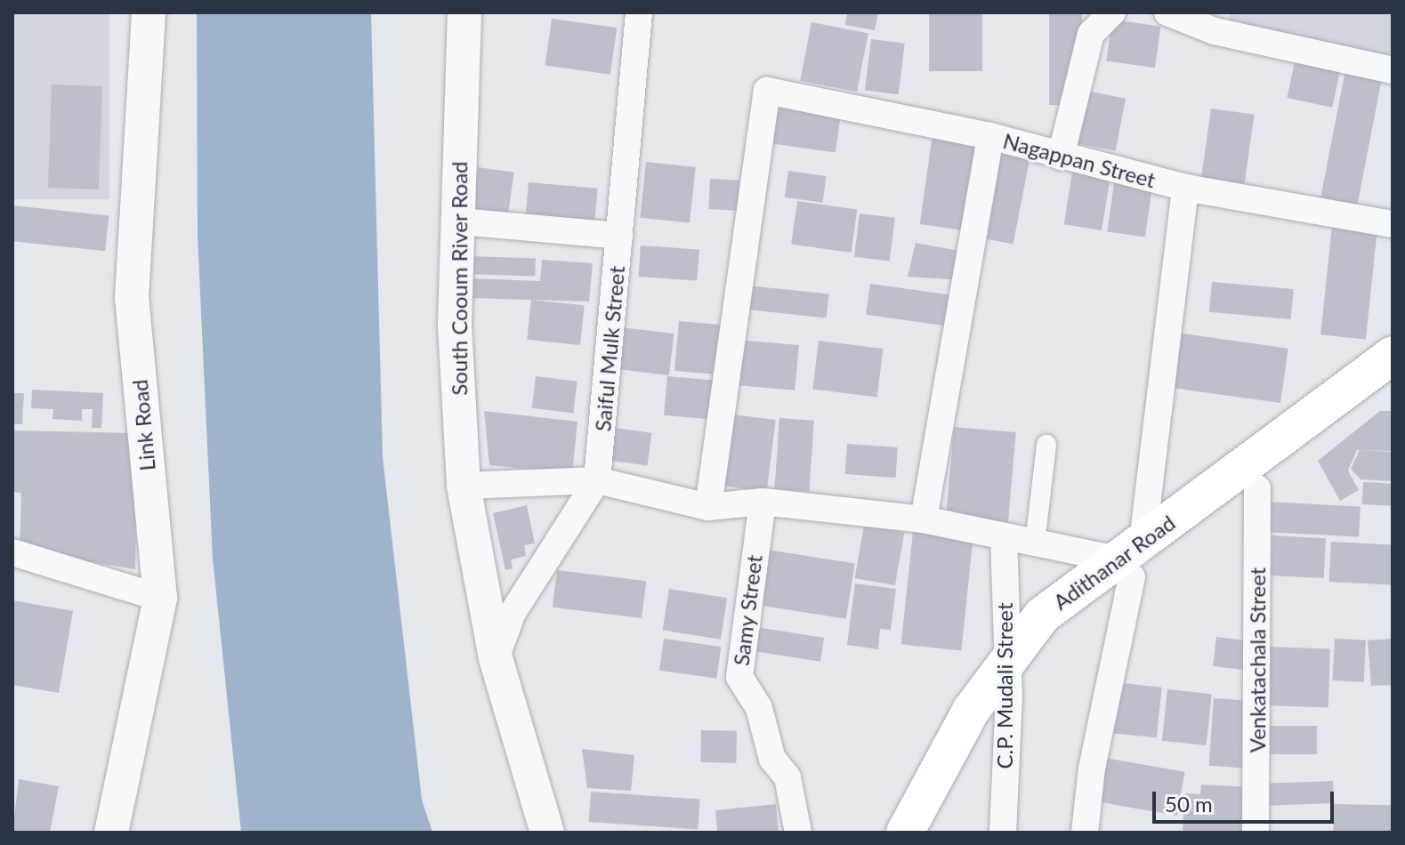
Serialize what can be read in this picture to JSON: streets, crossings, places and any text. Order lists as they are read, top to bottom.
{
  "streets": {
    "main road": ["Adithanar Road"],
    "street": [
      "Nagappan Street",
      "South Cooum River Road",
      "Saiful Mulk Street",
      "Link Road",
      "Samy Street",
      "Venkatachala Street",
      "C.P. Mudali Street"
    ]
  },
  "crossings": [
    ["South Cooum River Road", "Saiful Mulk Street"],
    ["Adithanar Road", "Venkatachala Street"],
    ["Adithanar Road", "C.P. Mudali Street"]
  ],
  "scale_bar": "50 m"
}
